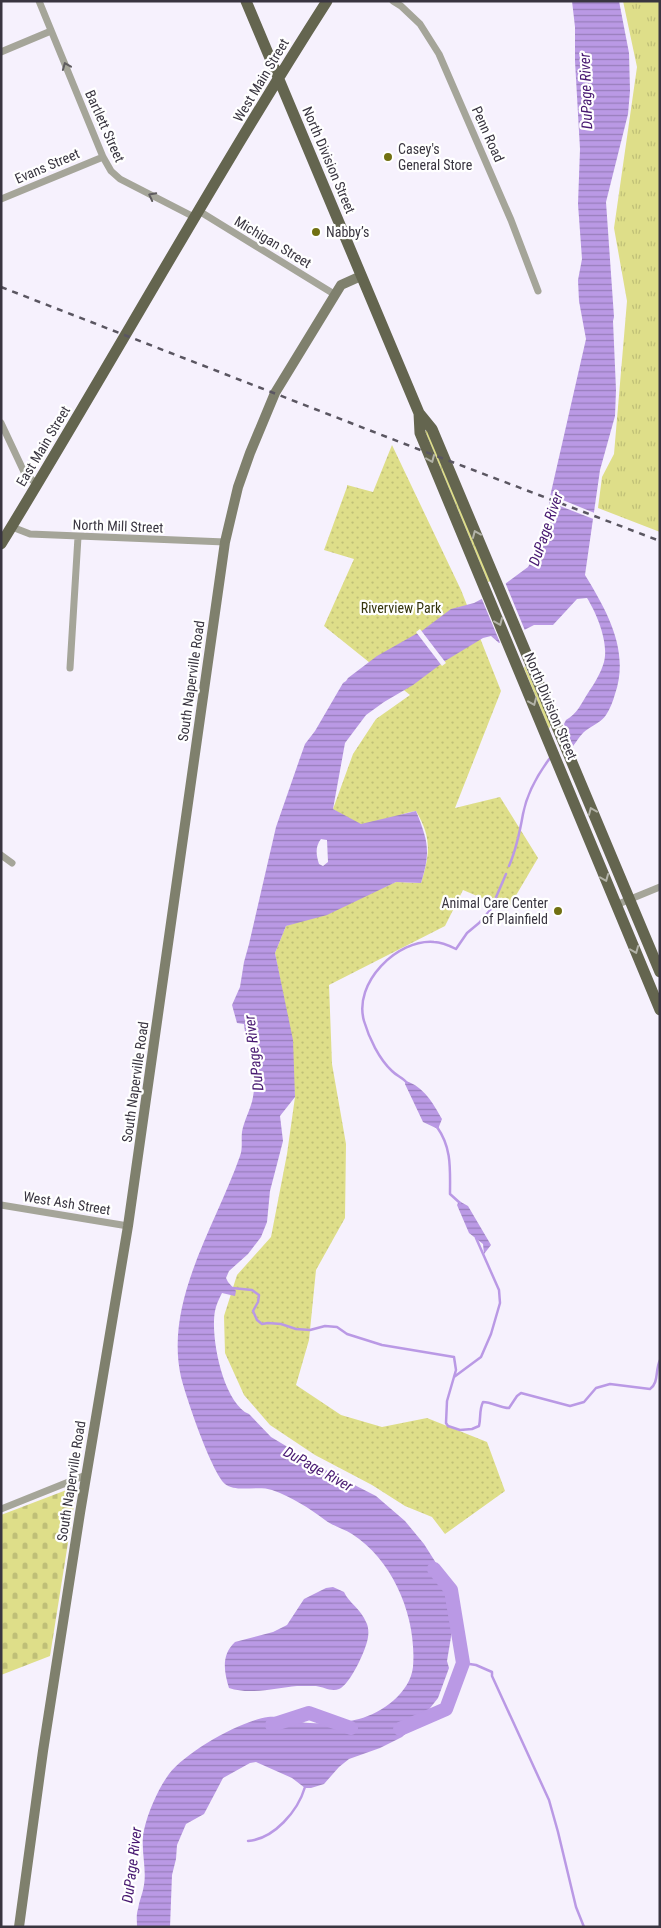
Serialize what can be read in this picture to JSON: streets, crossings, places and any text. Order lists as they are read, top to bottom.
{
  "streets": {
    "main road": [
      "West Main Street",
      "North Division Street",
      "East Main Street",
      "South Naperville Road"
    ],
    "street": [
      "Bartlett Street",
      "Penn Road",
      "Evans Street",
      "Michigan Street",
      "North Mill Street",
      "West Ash Street"
    ]
  },
  "crossings": [
    ["West Main Street", "Bartlett Street"],
    ["West Main Street", "North Division Street"],
    ["West Main Street", "Michigan Street"],
    ["West Main Street", "East Main Street"],
    ["Bartlett Street", "Evans Street"],
    ["Bartlett Street", "Michigan Street"],
    ["Bartlett Street", "East Main Street"],
    ["North Division Street", "South Naperville Road"],
    ["Michigan Street", "East Main Street"],
    ["Michigan Street", "South Naperville Road"],
    ["East Main Street", "North Mill Street"],
    ["North Mill Street", "South Naperville Road"],
    ["South Naperville Road", "West Ash Street"]
  ],
  "one_way": ["Bartlett Street"],
  "water": ["DuPage River"],
  "parks": ["Riverview Park"],
  "places": ["Casey's General Store", "Nabby’s", "Animal Care Center of Plainfield"]
}
